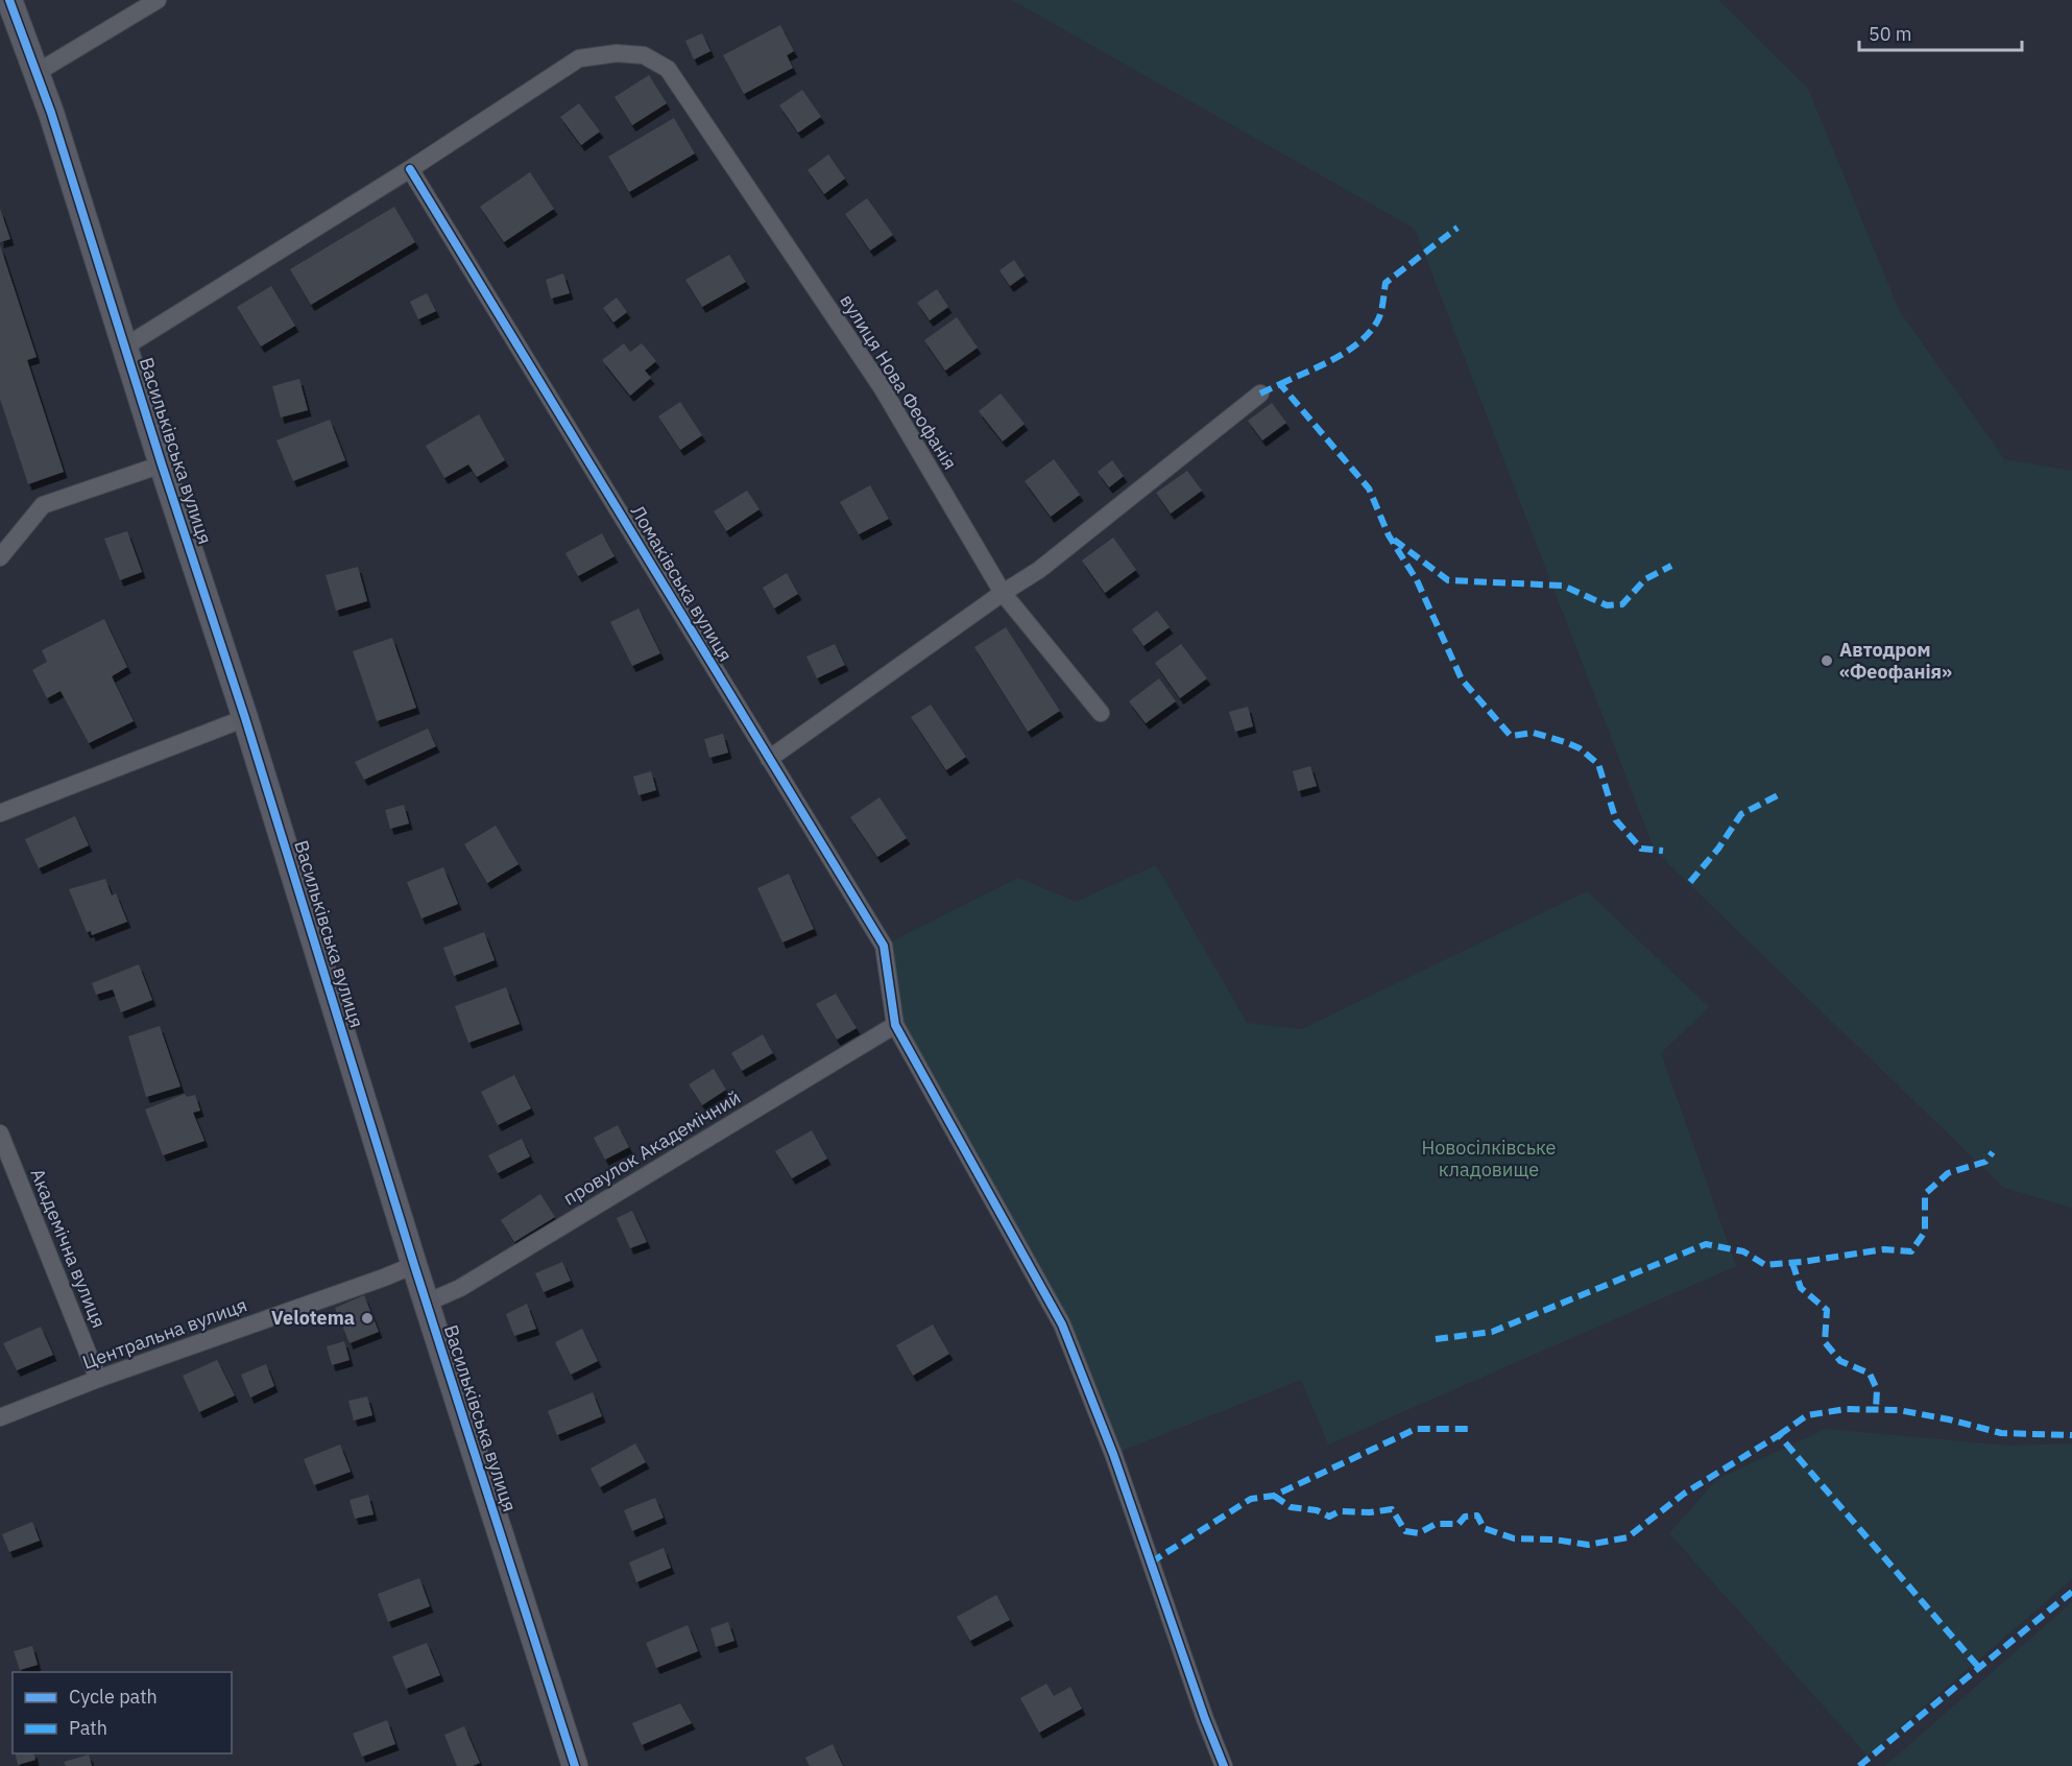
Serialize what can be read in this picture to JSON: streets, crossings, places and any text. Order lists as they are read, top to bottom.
{
  "streets": {
    "street": [
      "вулиця Нова Феофанія",
      "Васильківська вулиця",
      "Ломаківська вулиця",
      "провулок Академічний",
      "Академічна вулиця",
      "Центральна вулиця"
    ]
  },
  "crossings": [
    ["вулиця Нова Феофанія", "Ломаківська вулиця"],
    ["Васильківська вулиця", "провулок Академічний"],
    ["Васильківська вулиця", "Центральна вулиця"],
    ["Ломаківська вулиця", "провулок Академічний"],
    ["Академічна вулиця", "Центральна вулиця"]
  ],
  "parks": ["Новосілківське кладовище"],
  "places": ["Автодром «Феофанія»", "Velotema"],
  "legend": ["Cycle path", "Path"],
  "scale_bar": "50 m"
}
